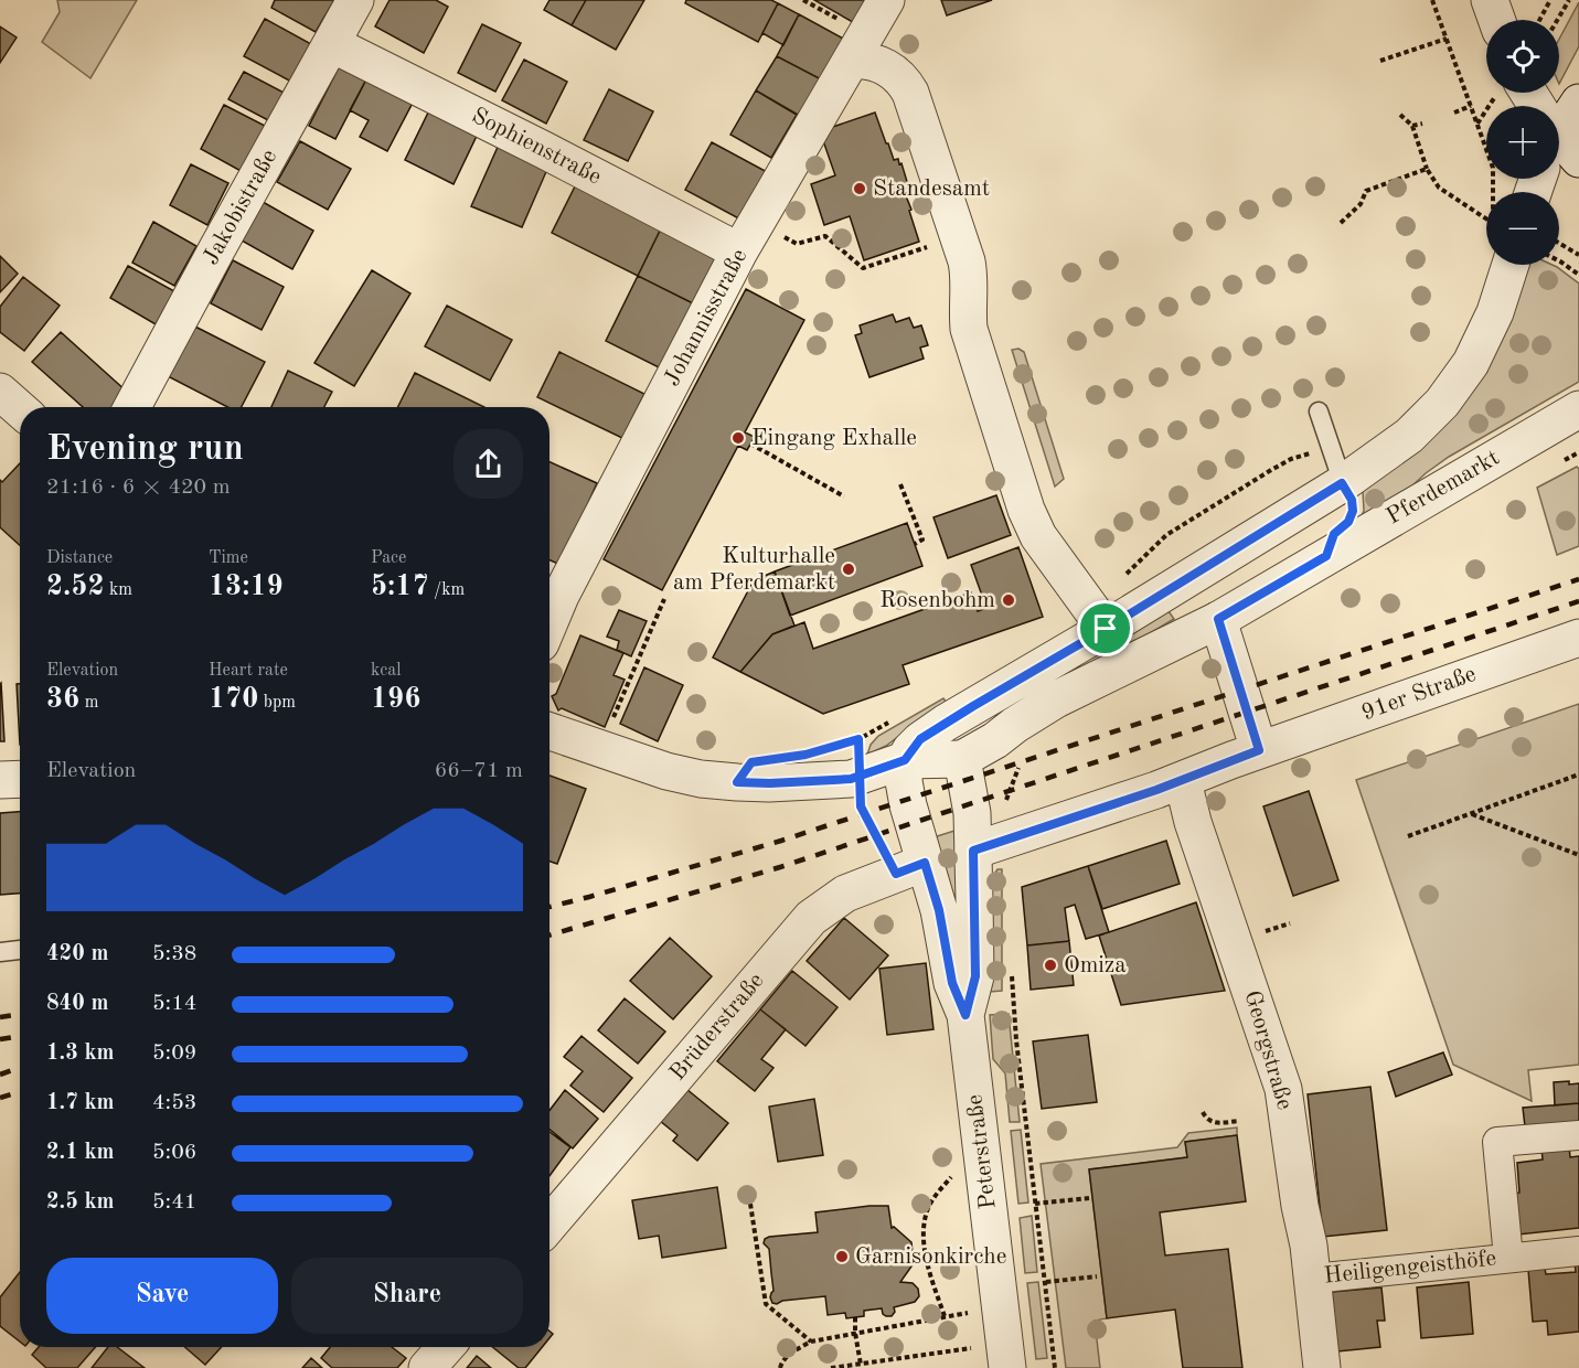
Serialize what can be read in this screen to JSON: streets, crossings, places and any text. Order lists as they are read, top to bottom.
{
  "streets": {
    "street": [
      "Sophienstraße",
      "Jakobistraße",
      "Johannisstraße",
      "Pferdemarkt",
      "91er Straße",
      "Brüderstraße",
      "Georgstraße",
      "Peterstraße",
      "Heiligengeisthöfe"
    ]
  },
  "crossings": [
    ["Sophienstraße", "Jakobistraße"],
    ["Sophienstraße", "Johannisstraße"],
    ["Pferdemarkt", "Peterstraße"],
    ["91er Straße", "Georgstraße"],
    ["91er Straße", "Peterstraße"],
    ["Brüderstraße", "Peterstraße"],
    ["Georgstraße", "Heiligengeisthöfe"]
  ],
  "places": [
    "Standesamt",
    "Eingang Exhalle",
    "Kulturhalle am Pferdemarkt",
    "Rosenbohm",
    "Omiza",
    "Garnisonkirche"
  ],
  "page": {
    "map_buttons": ["+", "−"],
    "heading": ["Evening run", "21:16 · 6 × 420 m"],
    "stats": [
      ["Distance", "2.52 km"],
      ["Time", "13:19"],
      ["Pace", "5:17 /km"],
      ["Elevation", "36 m"],
      ["Heart rate", "170 bpm"],
      ["kcal", "196"]
    ],
    "chart": ["Elevation", "66–71 m"],
    "list": [
      {
        "name": "420 m",
        "note": "5:38"
      },
      {
        "name": "840 m",
        "note": "5:14"
      },
      {
        "name": "1.3 km",
        "note": "5:09"
      },
      {
        "name": "1.7 km",
        "note": "4:53"
      },
      {
        "name": "2.1 km",
        "note": "5:06"
      },
      {
        "name": "2.5 km",
        "note": "5:41"
      }
    ],
    "buttons": ["Save", "Share"]
  }
}
